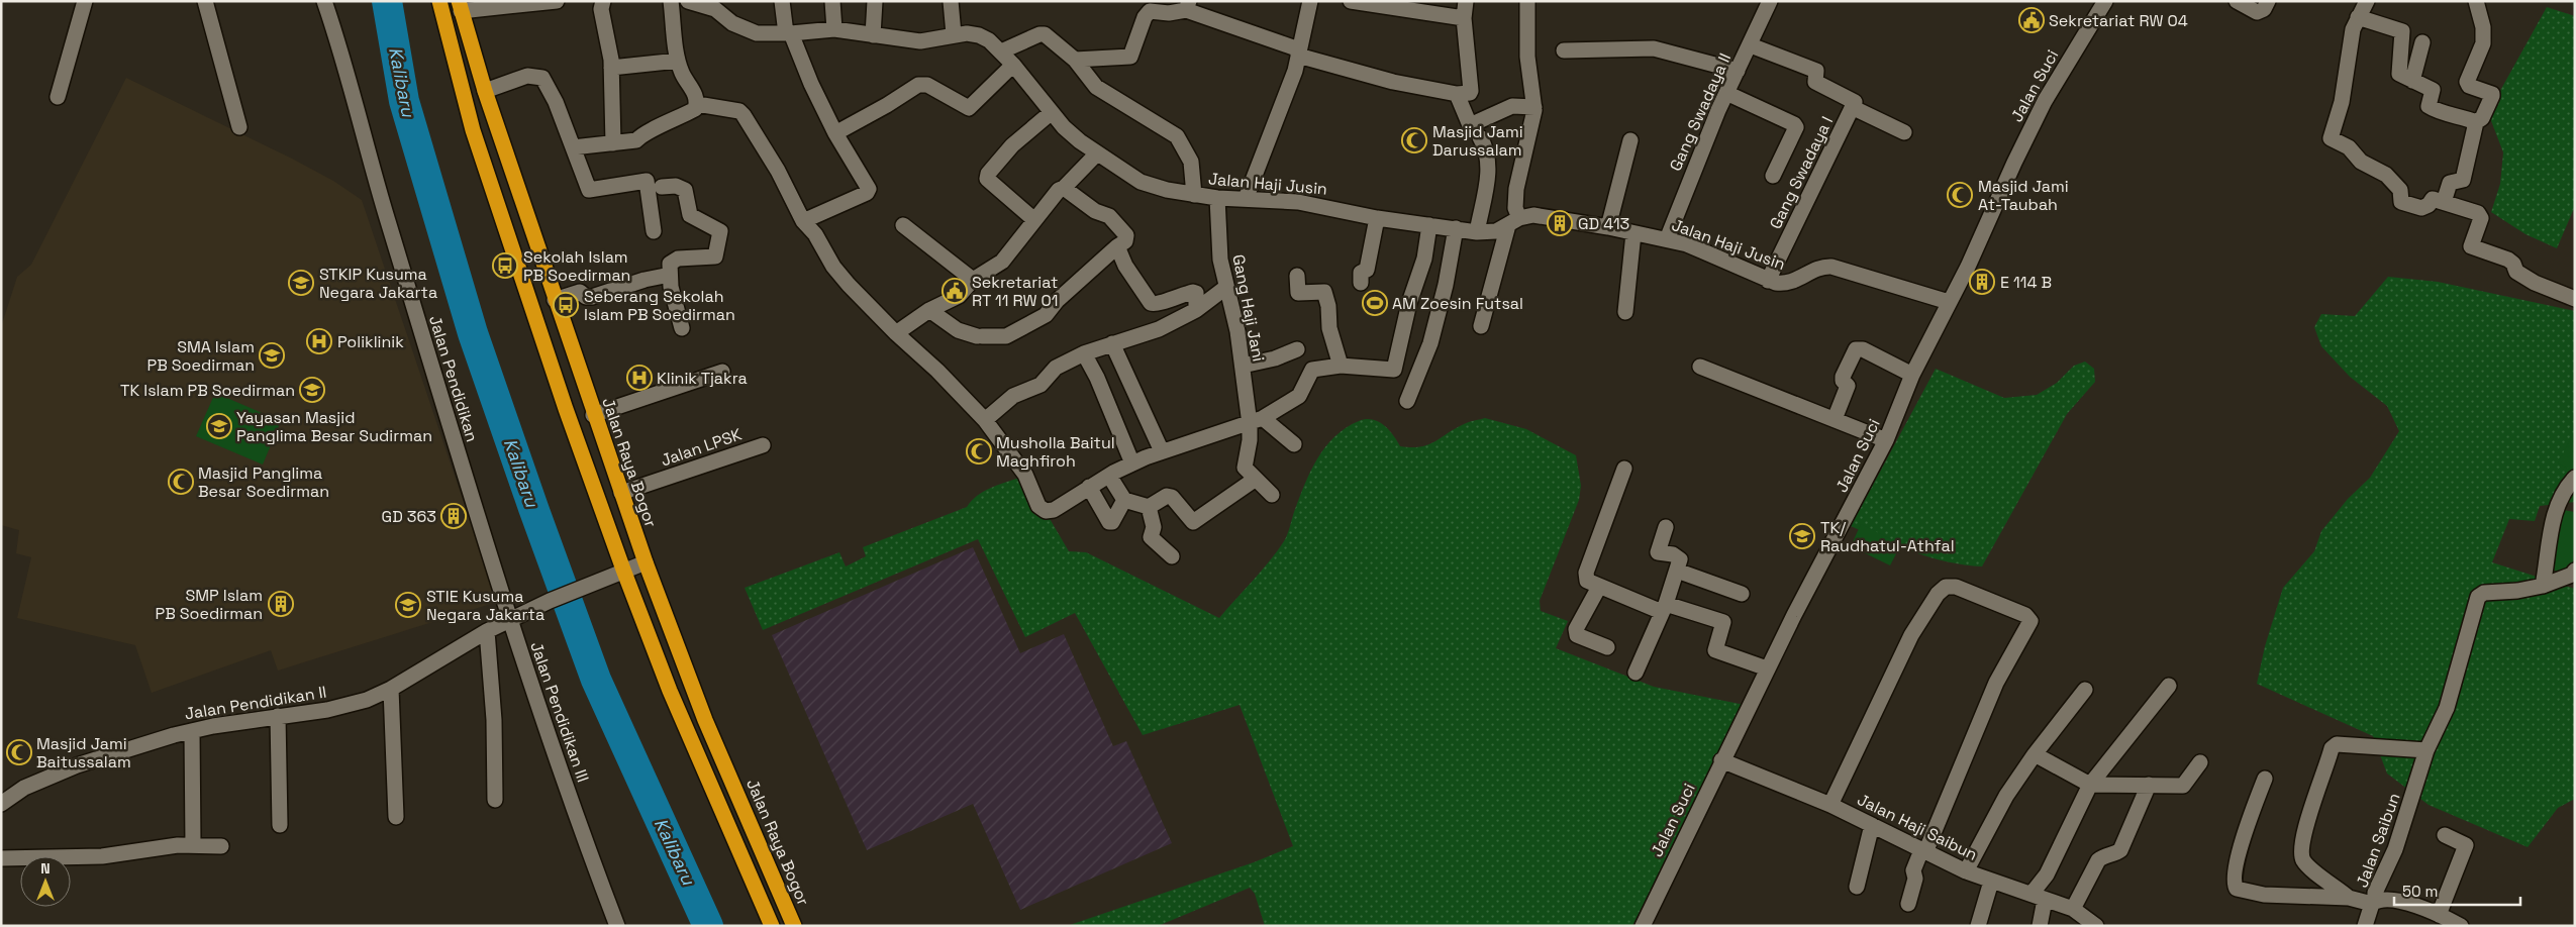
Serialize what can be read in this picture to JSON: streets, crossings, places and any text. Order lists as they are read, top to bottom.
{
  "streets": {
    "highway": ["Jalan Raya Bogor"],
    "street": [
      "Jalan Suci",
      "Gang Swadaya II",
      "Gang Swadaya I",
      "Jalan Haji Jusin",
      "Gang Haji Jani",
      "Jalan Pendidikan",
      "Jalan LPSK",
      "Jalan Pendidikan II",
      "Jalan Pendidikan III",
      "Jalan Haji Saibun",
      "Jalan Saibun"
    ]
  },
  "crossings": [
    ["Jalan Suci", "Jalan Haji Jusin"],
    ["Jalan Suci", "Jalan Haji Saibun"],
    ["Gang Swadaya II", "Jalan Haji Jusin"],
    ["Gang Swadaya I", "Jalan Haji Jusin"],
    ["Jalan Haji Jusin", "Gang Haji Jani"],
    ["Jalan Pendidikan", "Jalan Pendidikan II"],
    ["Jalan Pendidikan", "Jalan Pendidikan III"],
    ["Jalan LPSK", "Jalan Raya Bogor"],
    ["Jalan Pendidikan II", "Jalan Pendidikan III"]
  ],
  "water": ["Kalibaru"],
  "places": {
    "public building": ["Sekretariat RW 04", "Sekretariat RT 11 RW 01"],
    "mosque": [
      "Masjid Jami Darussalam",
      "Masjid Jami At-Taubah",
      "Musholla Baitul Maghfiroh",
      "Masjid Panglima Besar Soedirman",
      "Masjid Jami Baitussalam"
    ],
    "building": [
      "GD 413",
      "E 114 B",
      "GD 363",
      "SMP Islam PB Soedirman"
    ],
    "bus stop": ["Sekolah Islam PB Soedirman", "Seberang Sekolah Islam PB Soedirman"],
    "school or university": [
      "STKIP Kusuma Negara Jakarta",
      "SMA Islam PB Soedirman",
      "TK Islam PB Soedirman",
      "Yayasan Masjid Panglima Besar Sudirman",
      "TK/ Raudhatul-Athfal",
      "STIE Kusuma Negara Jakarta"
    ],
    "sports": ["AM Zoesin Futsal"],
    "hospital": ["Poliklinik", "Klinik Tjakra"]
  },
  "scale_bar": "50 m",
  "north": "top"
}
